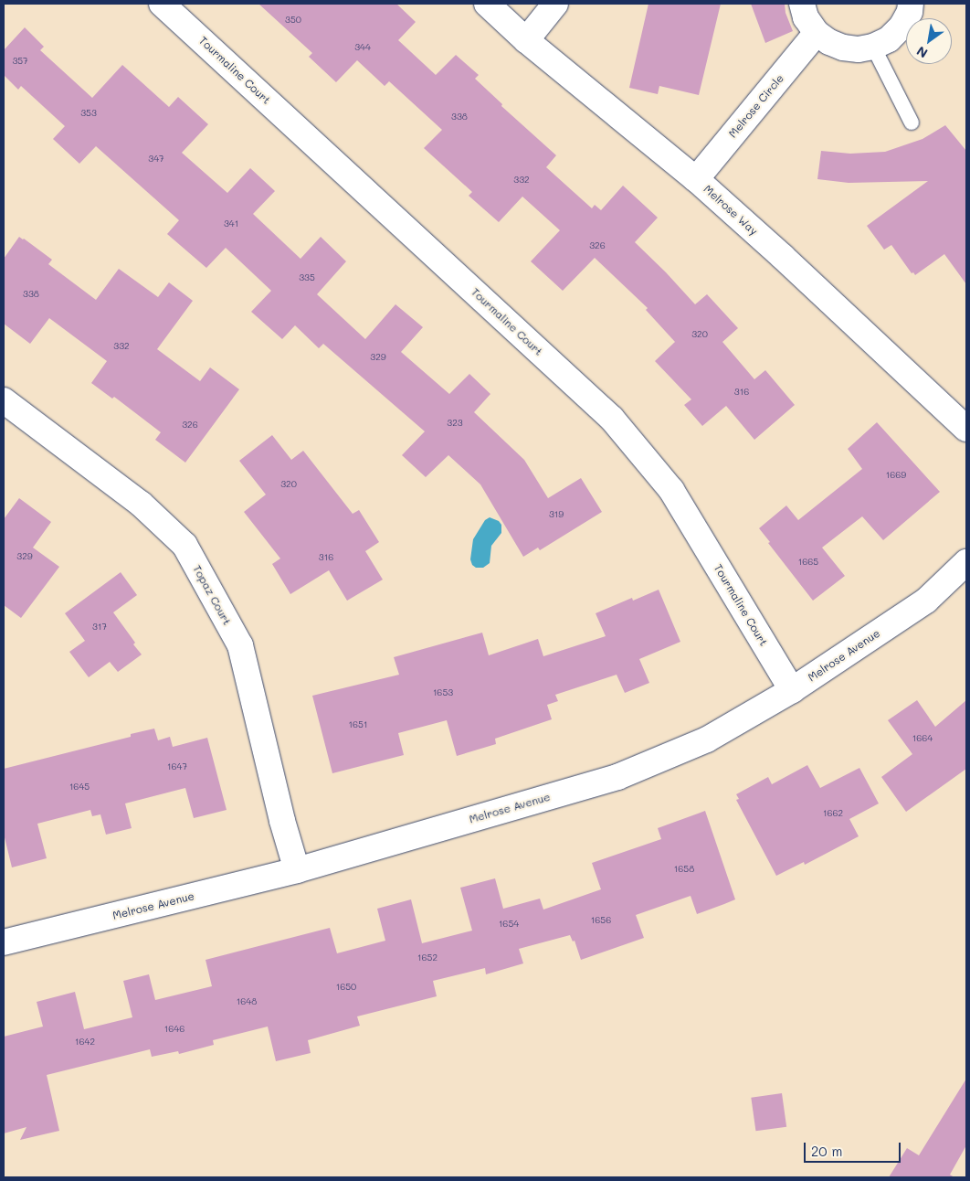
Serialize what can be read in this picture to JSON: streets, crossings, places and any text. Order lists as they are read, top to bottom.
{
  "streets": {
    "street": [
      "Tourmaline Court",
      "Melrose Circle",
      "Melrose Way",
      "Topaz Court",
      "Melrose Avenue"
    ]
  },
  "crossings": [
    ["Tourmaline Court", "Melrose Avenue"],
    ["Melrose Circle", "Melrose Way"],
    ["Topaz Court", "Melrose Avenue"]
  ],
  "house_numbers": [
    "350",
    "344",
    "357",
    "353",
    "338",
    "347",
    "332",
    "341",
    "326",
    "335",
    "338",
    "320",
    "332",
    "329",
    "316",
    "323",
    "326",
    "1669",
    "320",
    "319",
    "329",
    "316",
    "1665",
    "317",
    "1653",
    "1651",
    "1664",
    "1647",
    "1645",
    "1662",
    "1658",
    "1656",
    "1654",
    "1652",
    "1650",
    "1648",
    "1646",
    "1642"
  ],
  "scale_bar": "20 m",
  "north": "bottom left"
}
